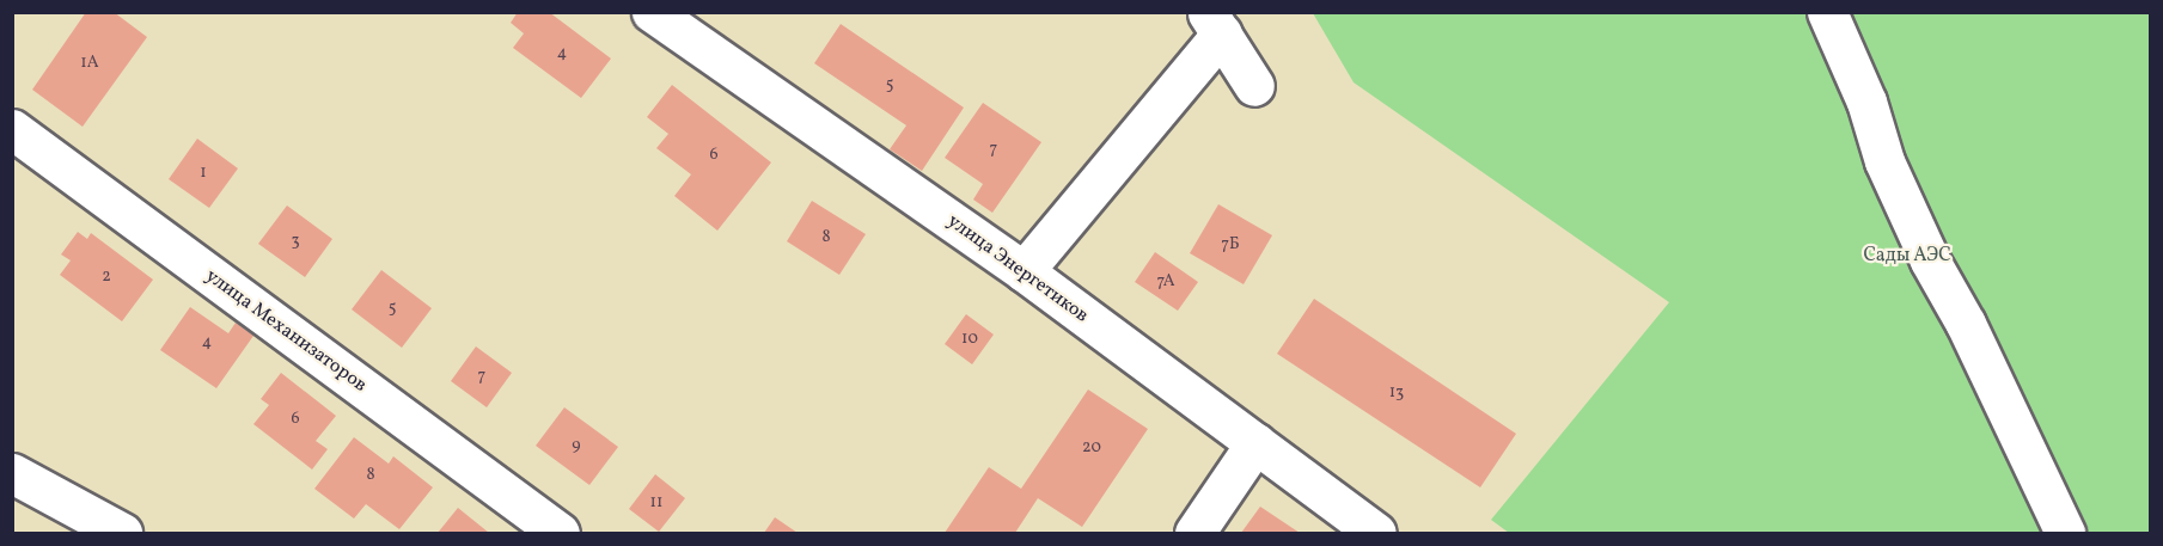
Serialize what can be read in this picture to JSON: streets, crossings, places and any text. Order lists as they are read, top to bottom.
{
  "streets": {
    "street": ["улица Энергетиков", "улица Механизаторов"]
  },
  "parks": ["Сады АЭС"],
  "house_numbers": [
    "4",
    "1А",
    "5",
    "7",
    "6",
    "1",
    "8",
    "3",
    "7Б",
    "2",
    "7А",
    "5",
    "10",
    "4",
    "7",
    "13",
    "6",
    "9",
    "20",
    "8",
    "11"
  ]
}
